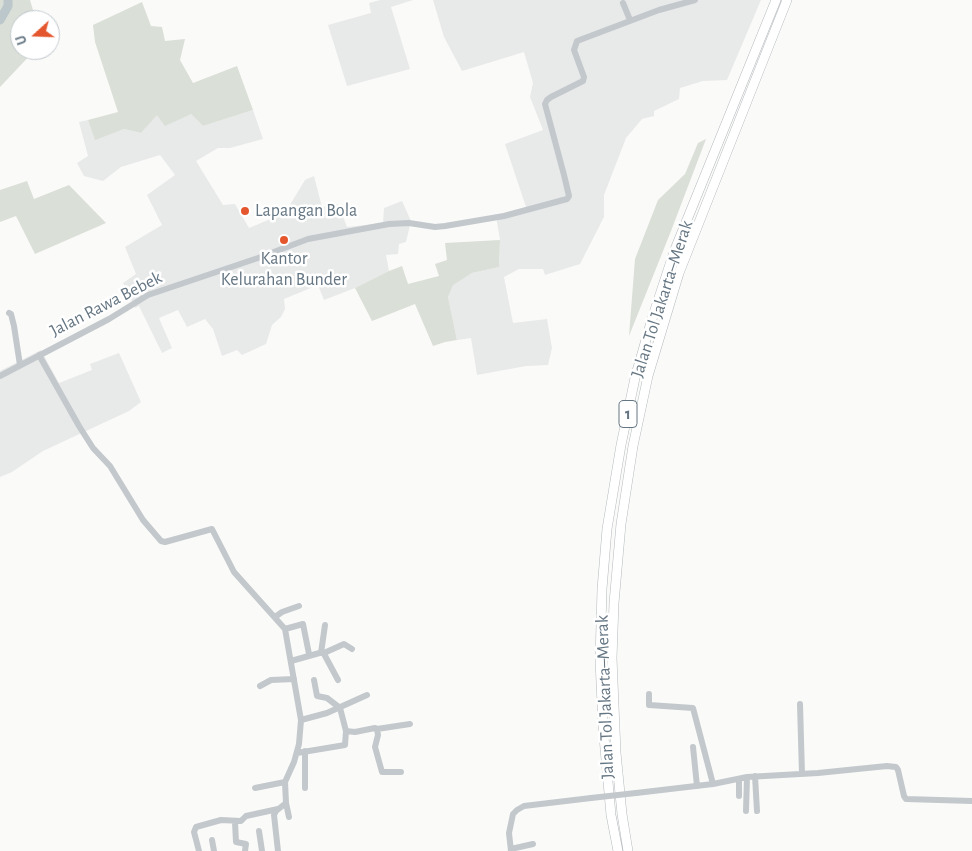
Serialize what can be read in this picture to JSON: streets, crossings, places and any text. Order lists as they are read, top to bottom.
{
  "streets": {
    "highway": ["Jalan Tol Jakarta–Merak", "1"],
    "street": ["Jalan Rawa Bebek"]
  },
  "places": ["Lapangan Bola", "Kantor Kelurahan Bunder"],
  "north": "left"
}
